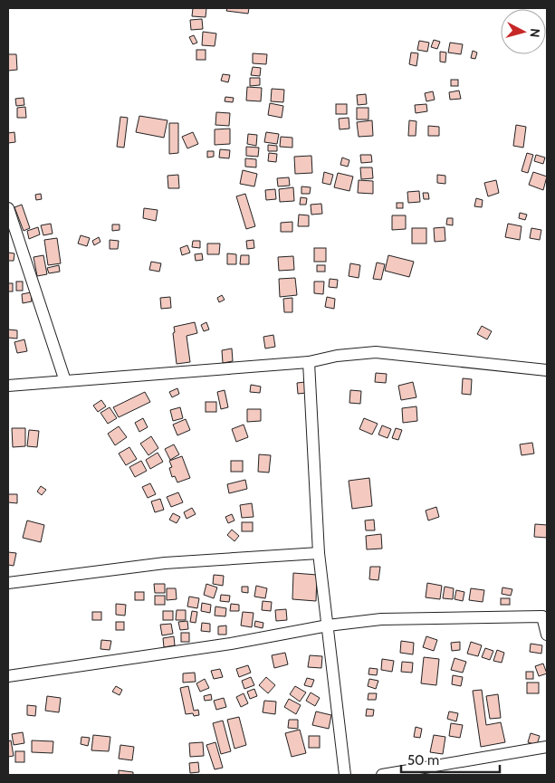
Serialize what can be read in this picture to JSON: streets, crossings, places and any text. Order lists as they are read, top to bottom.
{
  "scale_bar": "50 m",
  "north": "right"
}
